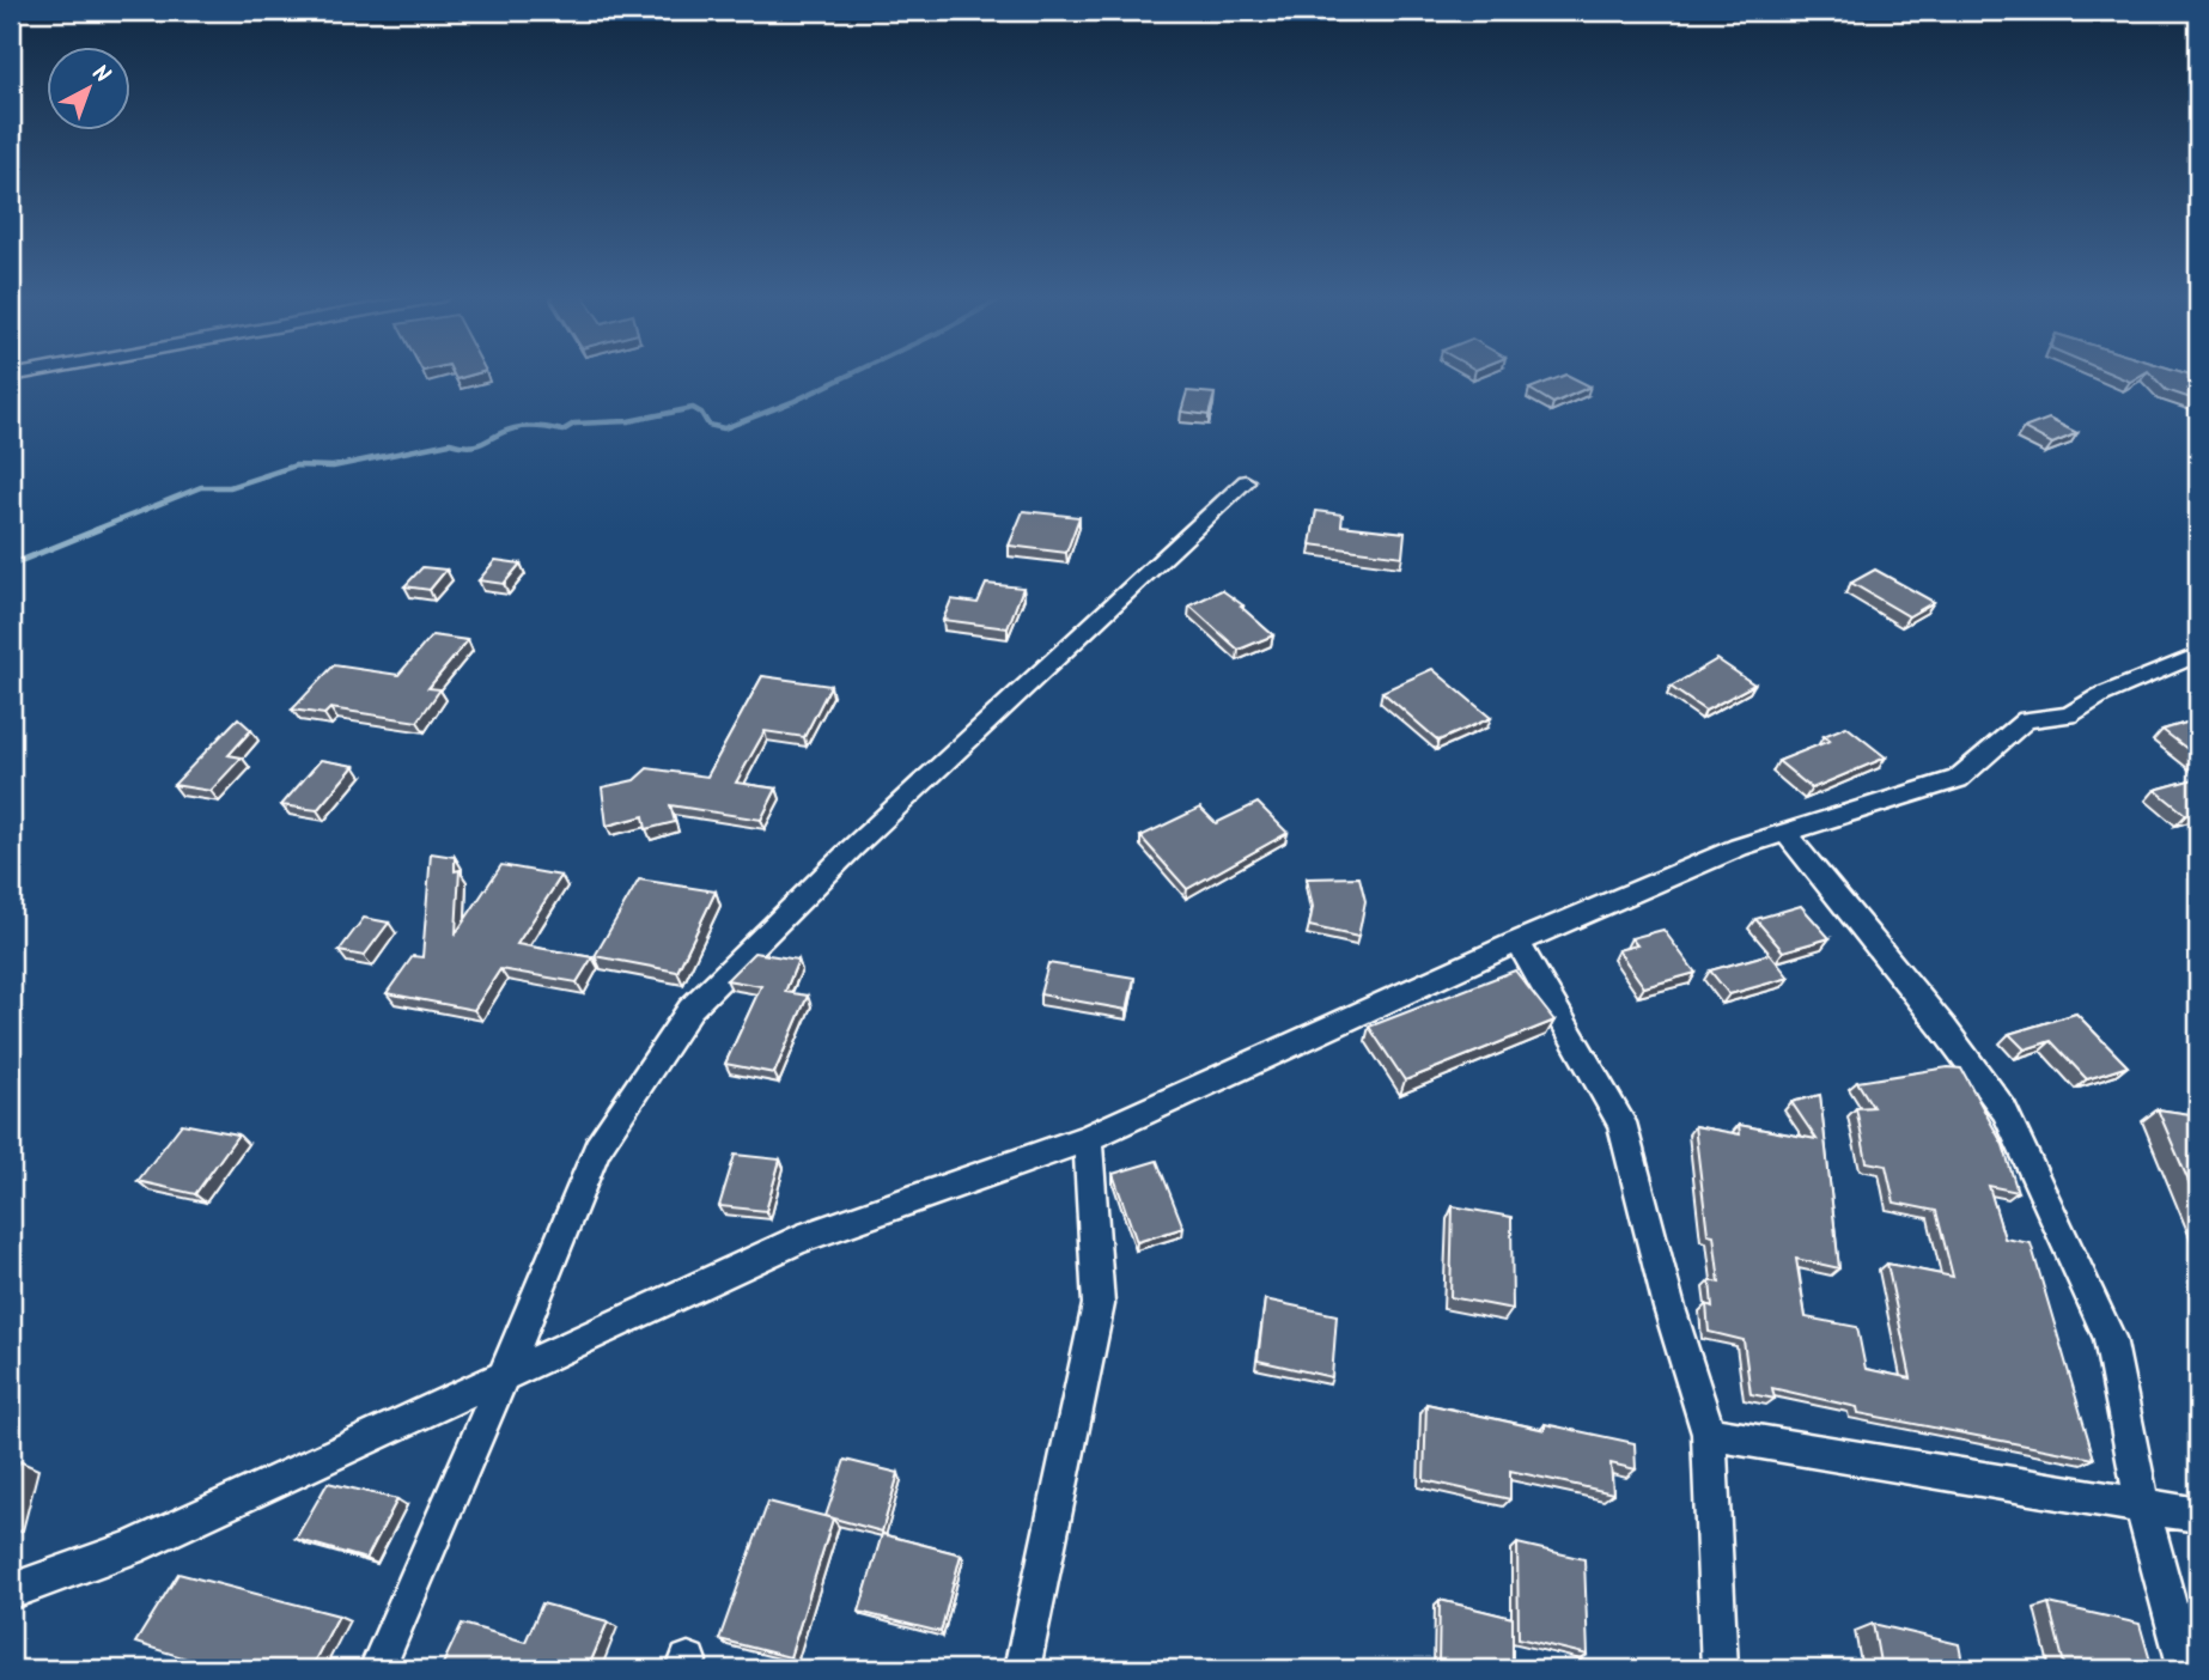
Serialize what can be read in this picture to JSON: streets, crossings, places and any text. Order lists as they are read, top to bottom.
{
  "north": "top right"
}
